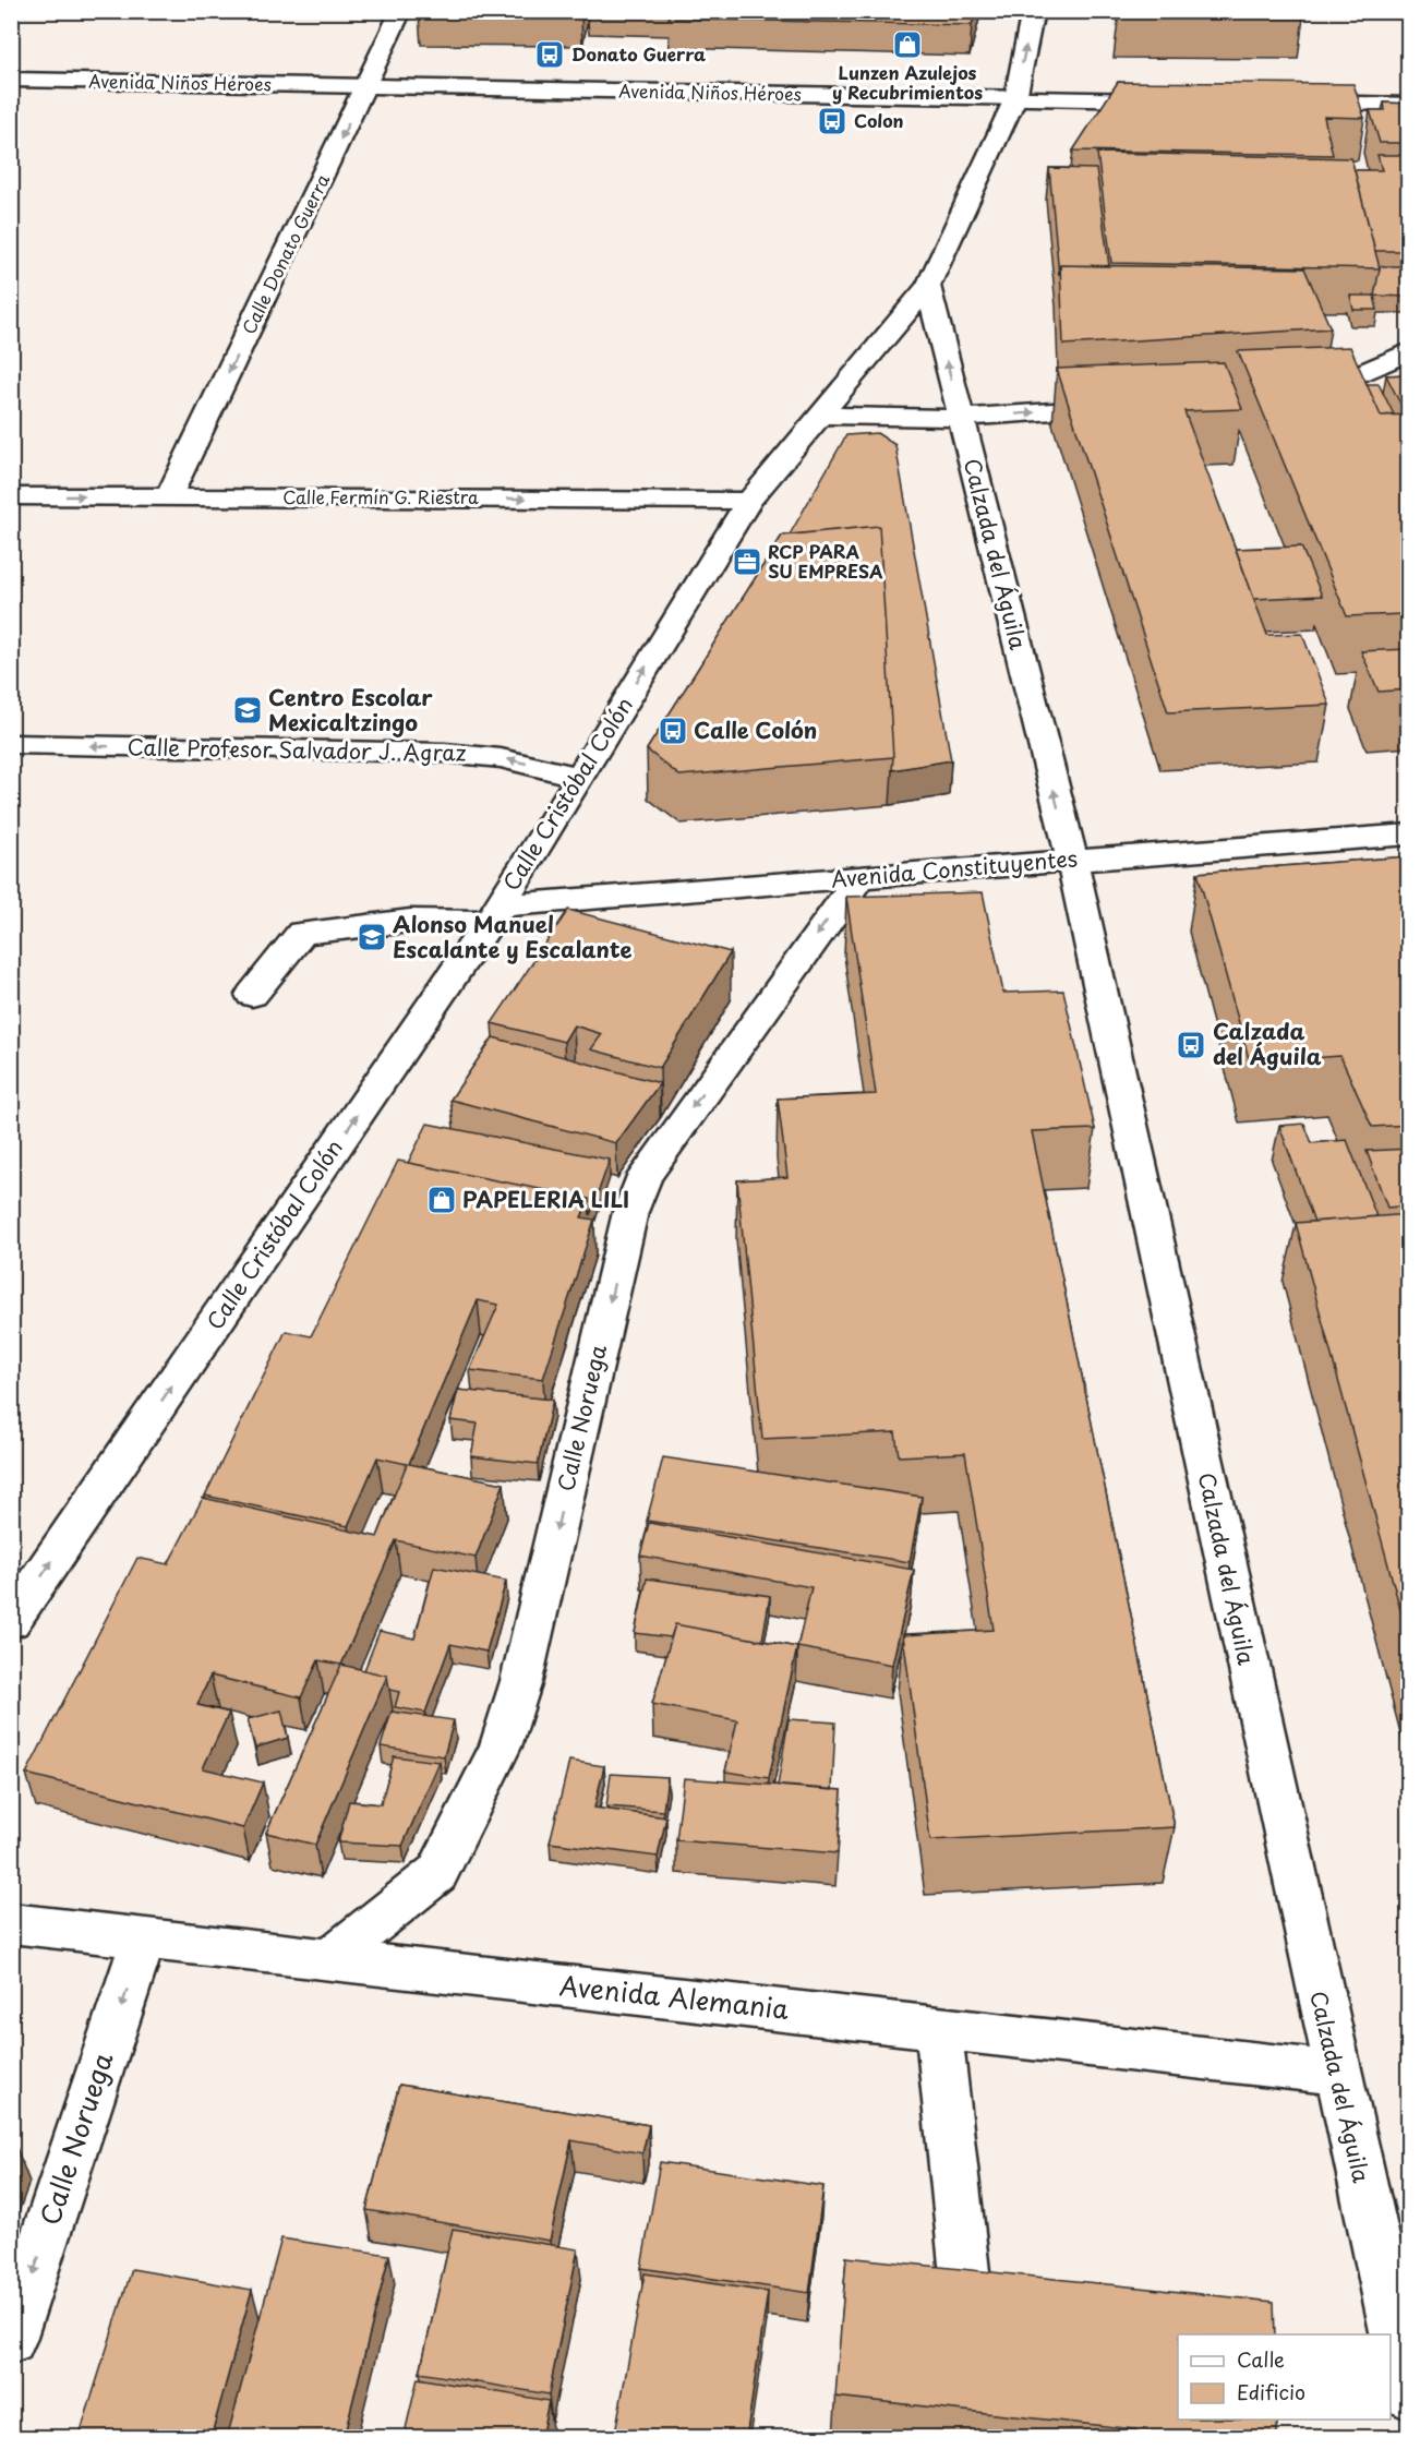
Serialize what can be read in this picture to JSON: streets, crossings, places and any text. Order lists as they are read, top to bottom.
{
  "streets": {
    "street": [
      "Avenida Niños Héroes",
      "Calle Donato Guerra",
      "Calle Fermín G. Riestra",
      "Calzada del Águila",
      "Calle Profesor Salvador J. Agraz",
      "Calle Cristóbal Colón",
      "Avenida Constituyentes",
      "Calle Noruega",
      "Avenida Alemania"
    ]
  },
  "crossings": [
    ["Avenida Niños Héroes", "Calle Donato Guerra"],
    ["Avenida Niños Héroes", "Calle Cristóbal Colón"],
    ["Calle Donato Guerra", "Calle Fermín G. Riestra"],
    ["Calle Fermín G. Riestra", "Calle Cristóbal Colón"],
    ["Calzada del Águila", "Calle Cristóbal Colón"],
    ["Calzada del Águila", "Avenida Constituyentes"],
    ["Calzada del Águila", "Avenida Alemania"],
    ["Calle Profesor Salvador J. Agraz", "Calle Cristóbal Colón"],
    ["Calle Cristóbal Colón", "Avenida Constituyentes"],
    ["Avenida Constituyentes", "Calle Noruega"],
    ["Calle Noruega", "Avenida Alemania"]
  ],
  "one_way": [
    "Calle Donato Guerra",
    "Calle Fermín G. Riestra",
    "Calle Profesor Salvador J. Agraz",
    "Calle Cristóbal Colón",
    "Calle Noruega"
  ],
  "places": {
    "shop": ["Lunzen Azulejos y Recubrimientos", "PAPELERIA LILI"],
    "bus stop": [
      "Donato Guerra",
      "Colon",
      "Calle Colón",
      "Calzada del Águila"
    ],
    "office": ["RCP PARA SU EMPRESA"],
    "school or university": ["Centro Escolar Mexicaltzingo", "Alonso Manuel Escalante y Escalante"]
  },
  "legend": ["Calle", "Edificio"]
}
